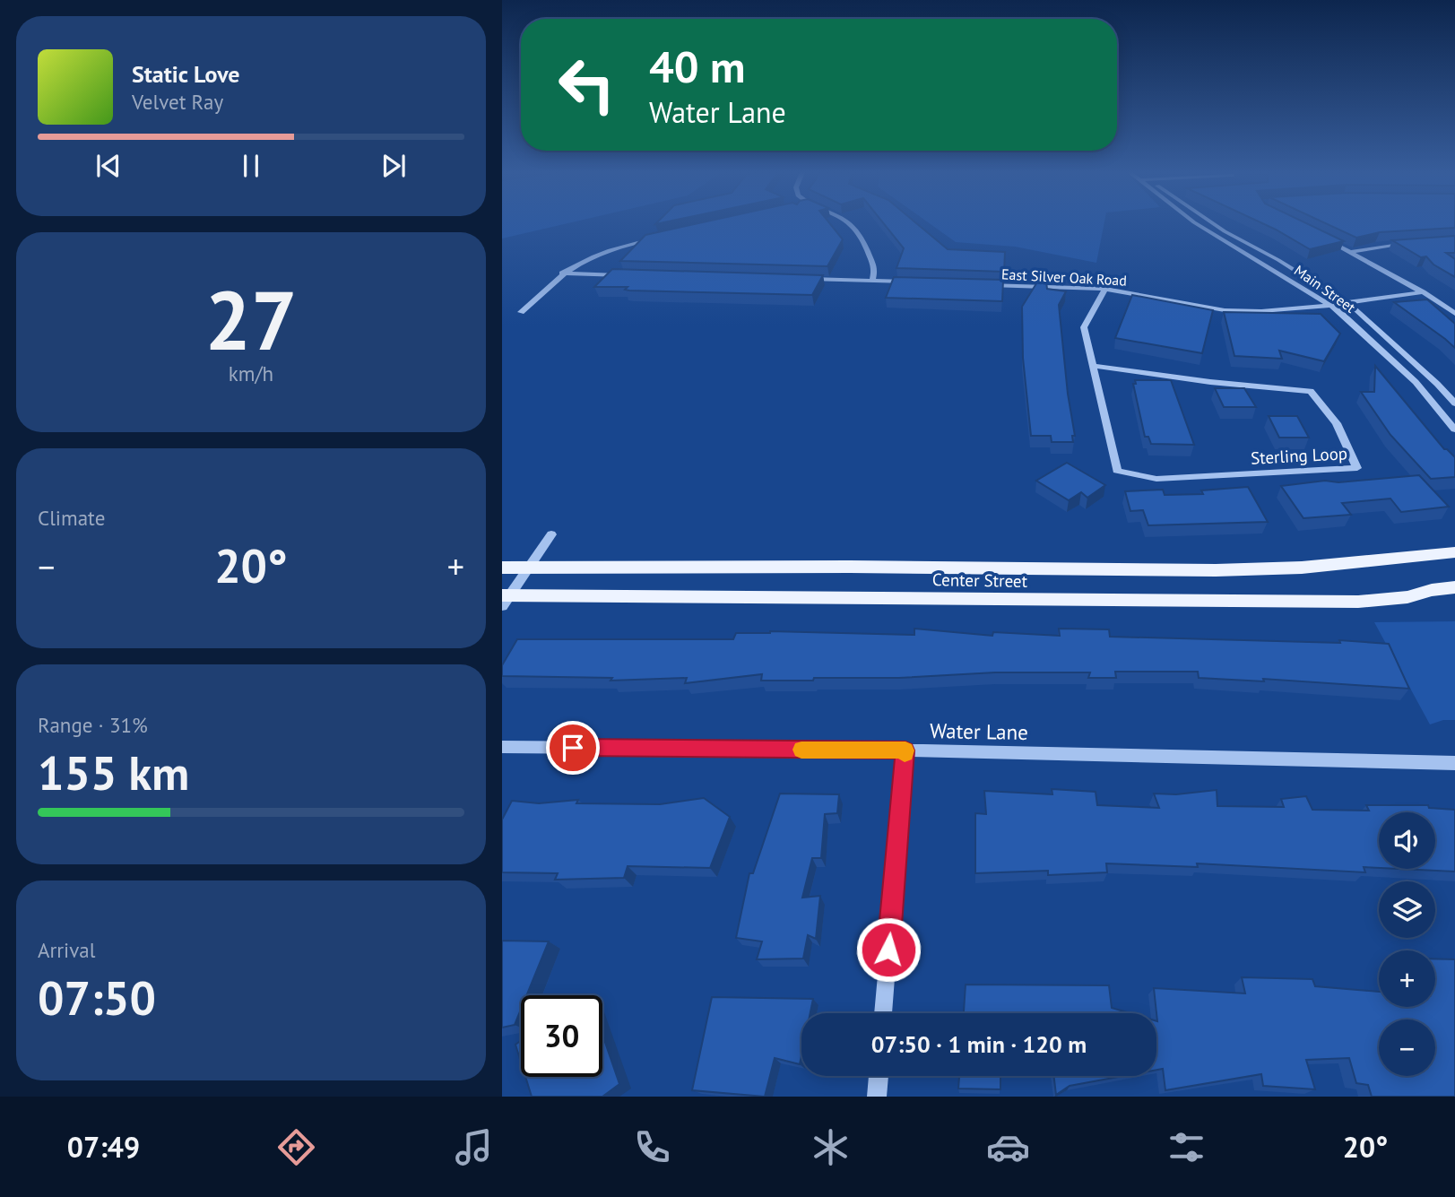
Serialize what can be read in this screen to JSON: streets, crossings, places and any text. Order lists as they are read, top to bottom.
{
  "streets": {
    "main road": ["Center Street"],
    "street": [
      "East Silver Oak Road",
      "Main Street",
      "Sterling Loop",
      "Water Lane"
    ]
  },
  "crossings": [
    ["East Silver Oak Road", "Main Street"]
  ],
  "page": {
    "turn": ["40 m", "Water Lane"],
    "song": ["Static Love", "Velvet Ray"],
    "tile": [
      ["27", "km/h"],
      "Climate",
      ["Range · 31%", "155 km"],
      ["Arrival", "07:50"]
    ],
    "heat": ["−", "20°", "+"],
    "map_buttons": ["+", "−"],
    "limit": "30",
    "trip": "07:50 · 1 min · 120 m",
    "tabs": ["07:49", "20°"]
  }
}
